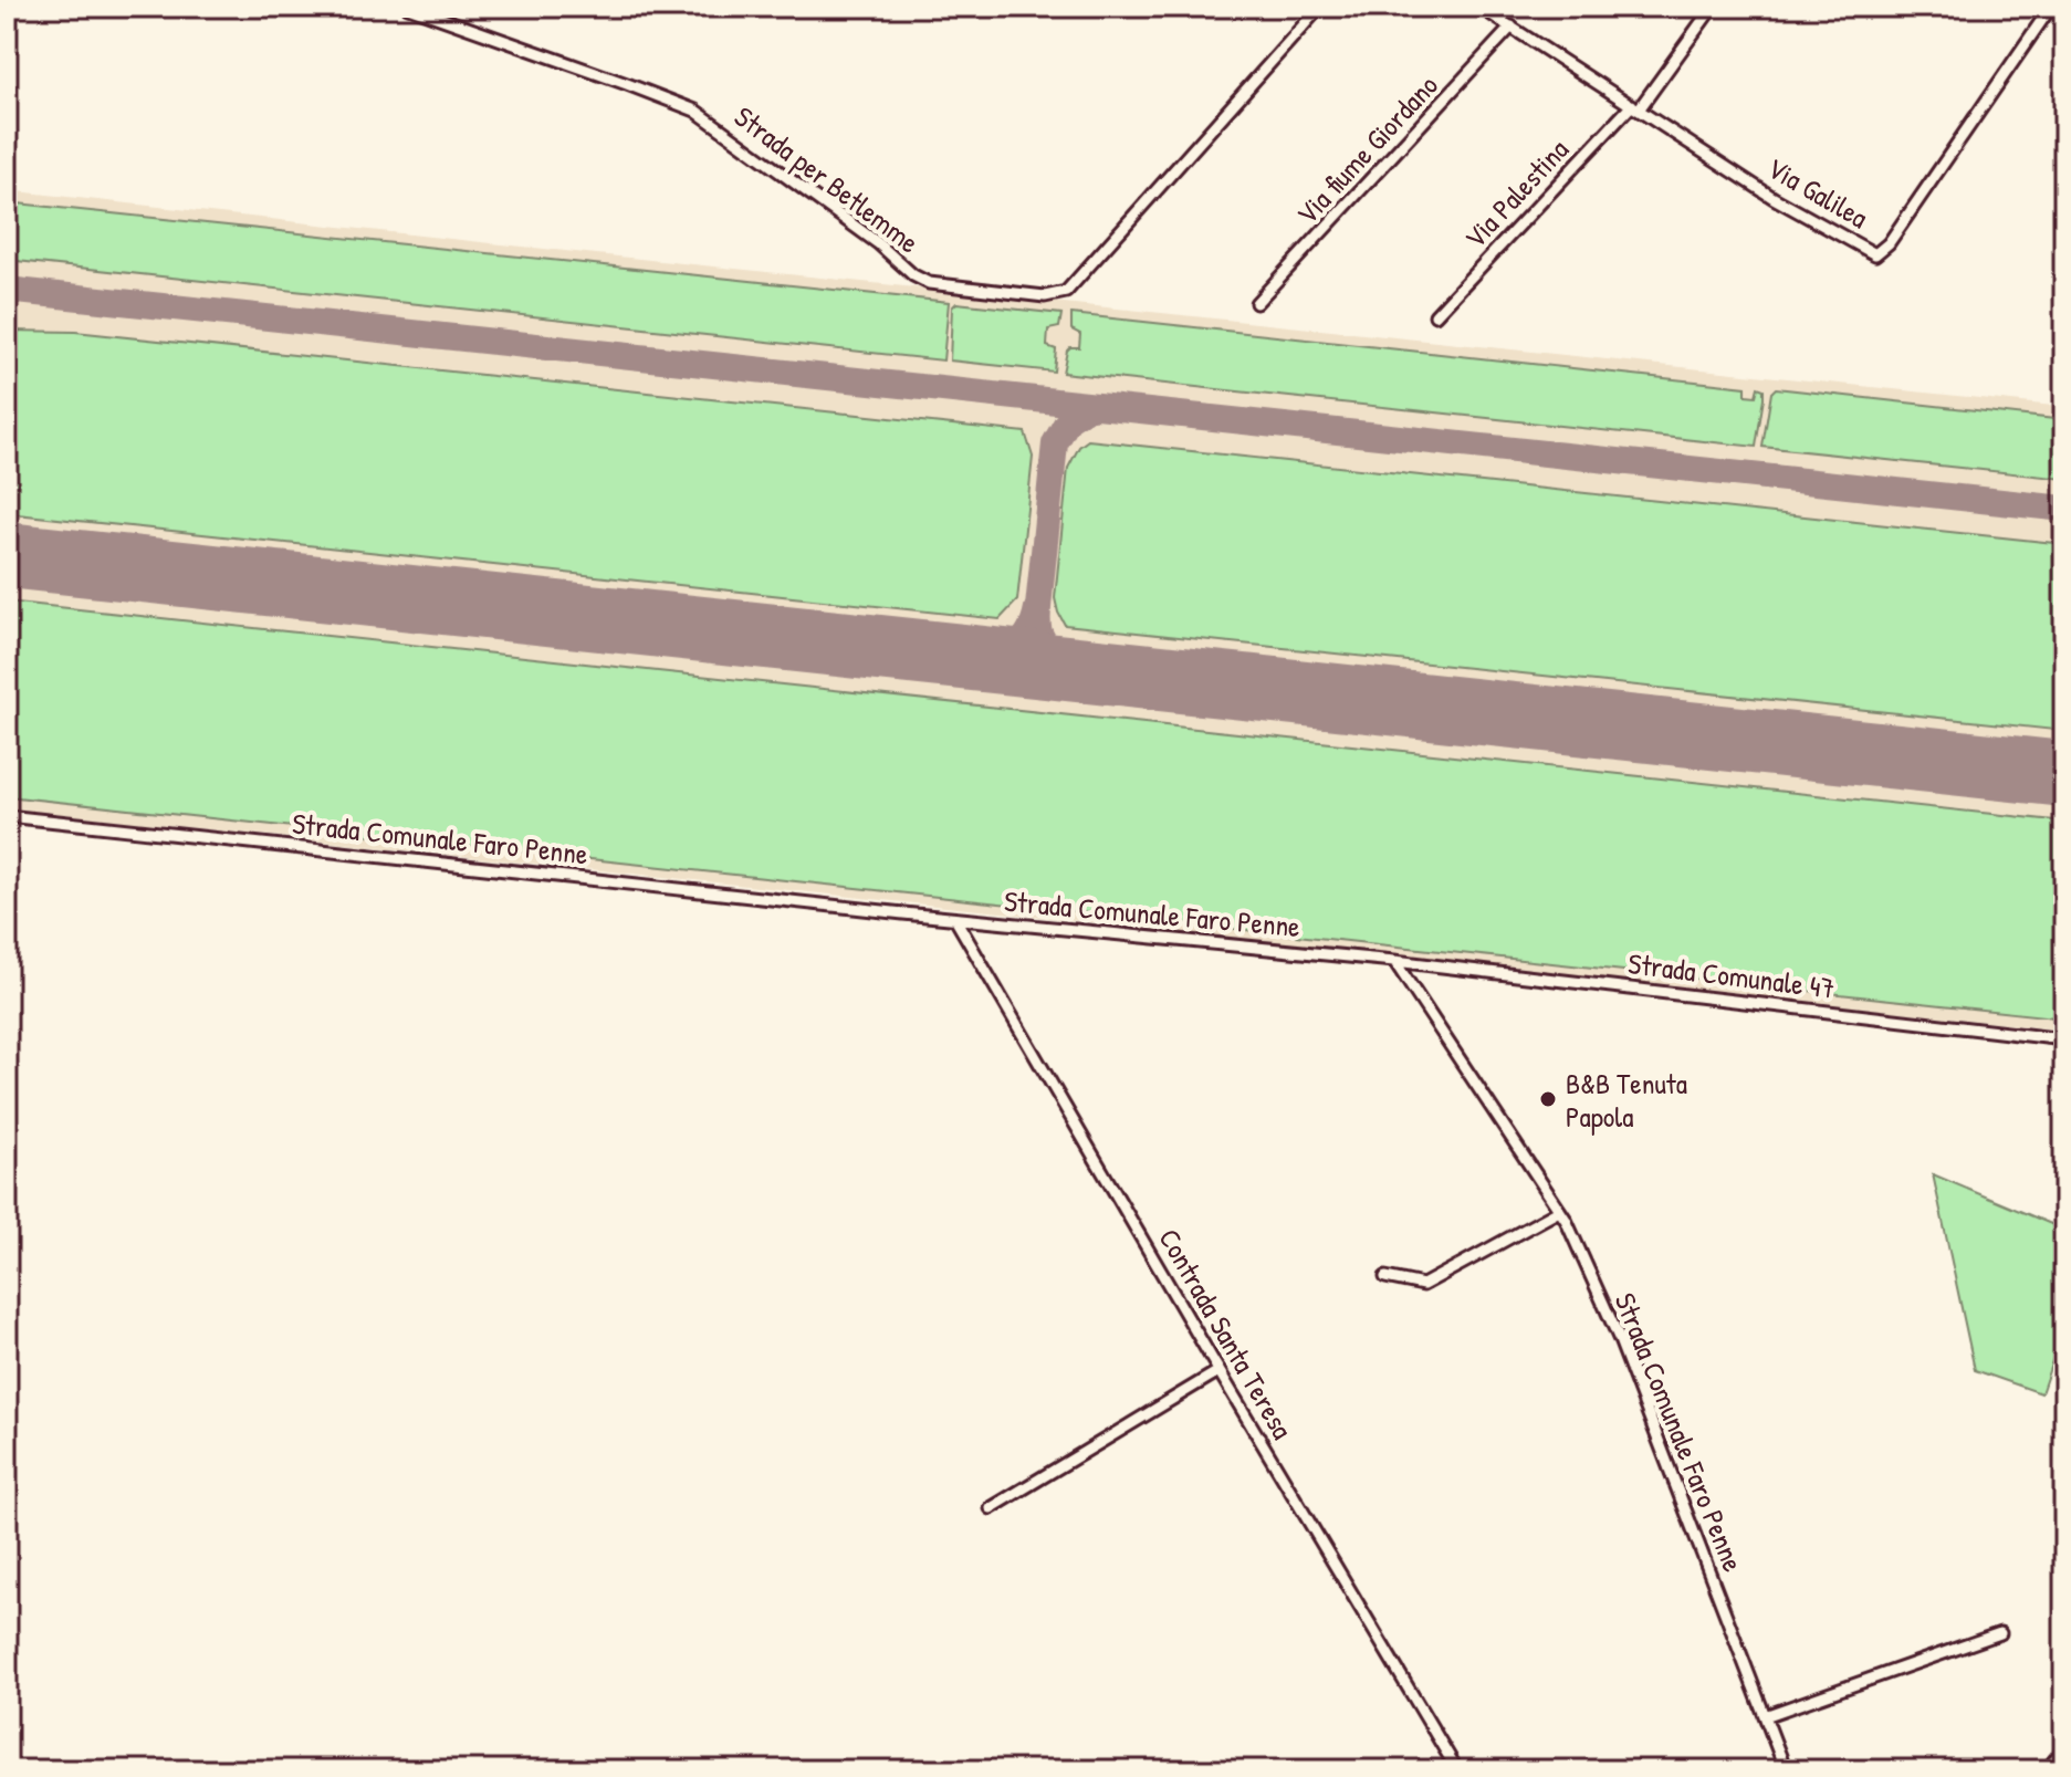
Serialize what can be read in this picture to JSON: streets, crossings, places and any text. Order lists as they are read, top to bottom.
{
  "streets": {
    "street": [
      "Via fiume Giordano",
      "Strada per Betlemme",
      "Via Galilea",
      "Via Palestina",
      "Strada Comunale Faro Penne",
      "Strada Comunale 47",
      "Contrada Santa Teresa"
    ]
  },
  "crossings": [
    ["Via fiume Giordano", "Via Galilea"],
    ["Via Galilea", "Via Palestina"],
    ["Strada Comunale Faro Penne", "Strada Comunale 47"],
    ["Strada Comunale Faro Penne", "Contrada Santa Teresa"]
  ],
  "places": ["B&B Tenuta Papola"]
}
